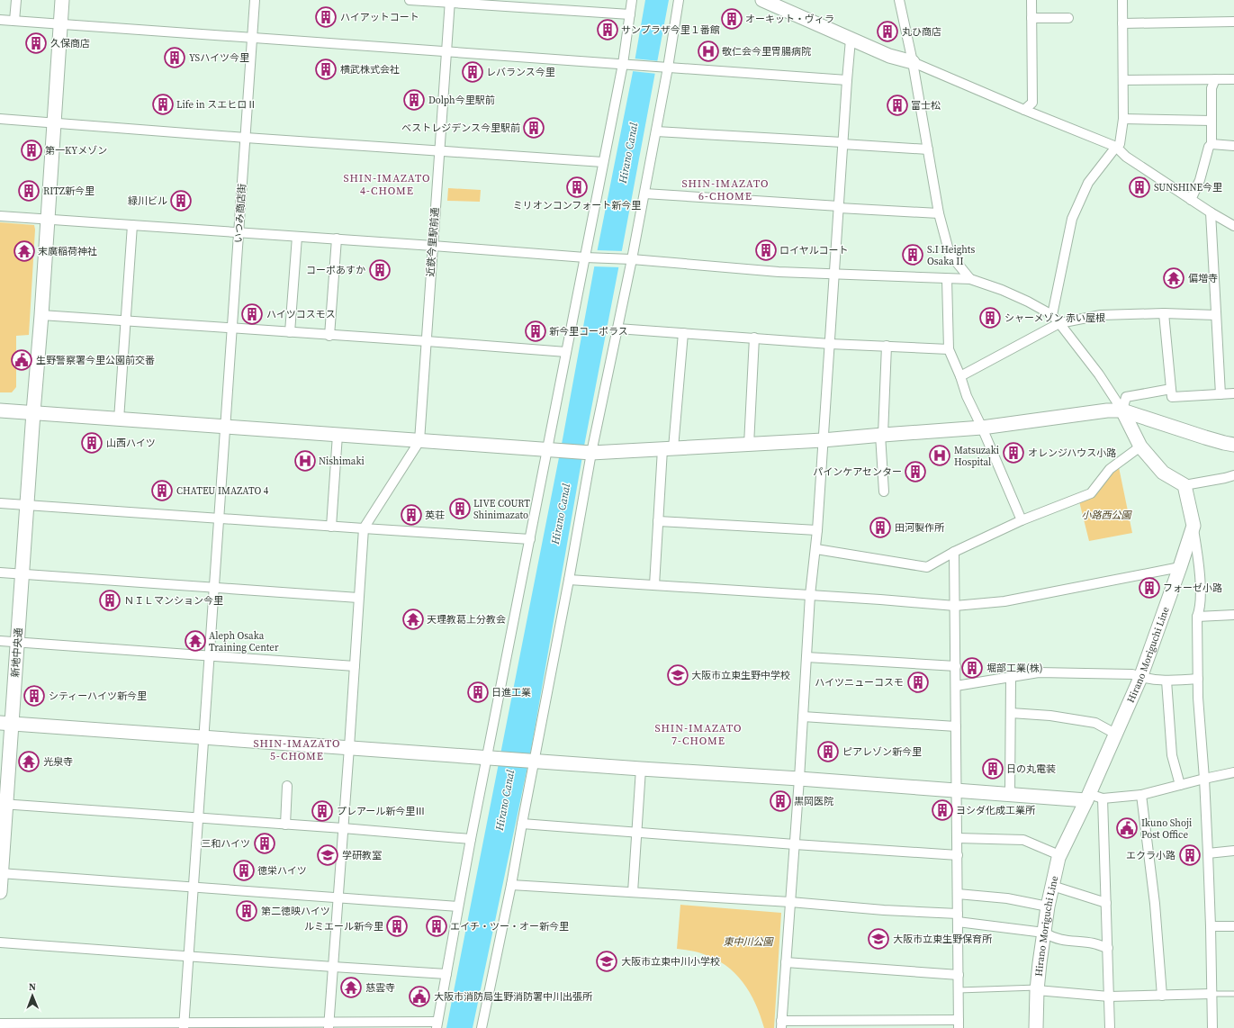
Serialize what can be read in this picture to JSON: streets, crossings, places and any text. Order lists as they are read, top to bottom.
{
  "streets": {
    "street": [
      "いつみ商店街",
      "近鉄今里駅前通",
      "新地中央通",
      "Hirano Moriguchi Line"
    ]
  },
  "districts": [
    "SHIN-IMAZATO 4-CHOME",
    "SHIN-IMAZATO 6-CHOME",
    "SHIN-IMAZATO 7-CHOME",
    "SHIN-IMAZATO 5-CHOME"
  ],
  "water": ["Hirano Canal"],
  "parks": ["小路西公園", "東中川公園"],
  "places": {
    "building": [
      "ハイアットコート",
      "オーキット・ヴィラ",
      "サンプラザ今里１番館",
      "丸ひ商店",
      "久保商店",
      "YSハイツ今里",
      "横武株式会社",
      "レバランス今里",
      "Dolph今里駅前",
      "Life in スエヒロⅡ",
      "富士松",
      "ベストレジデンス今里駅前",
      "第一KYメゾン",
      "ミリオンコンフォート新今里",
      "SUNSHINE今里",
      "RITZ新今里",
      "緑川ビル",
      "ロイヤルコート",
      "S.I Heights Osaka II",
      "コーポあすか",
      "ハイツコスモス",
      "シャーメゾン 赤い屋根",
      "新今里コーポラス",
      "山西ハイツ",
      "オレンジハウス小路",
      "パインケアセンター",
      "CHATEU IMAZATO 4",
      "LIVE COURT Shinimazato",
      "英荘",
      "田河製作所",
      "フォーゼ小路",
      "ＮＩＬマンション今里",
      "堀部工業(株)",
      "ハイツニューコスモ",
      "日進工業",
      "シティーハイツ新今里",
      "ピアレゾン新今里",
      "日の丸電装",
      "黒岡医院",
      "ヨシダ化成工業所",
      "プレアール新今里Ⅲ",
      "三和ハイツ",
      "エクラ小路",
      "徳栄ハイツ",
      "第二徳映ハイツ",
      "ルミエール新今里",
      "エイチ・ツー・オー新今里"
    ],
    "hospital": ["敬仁会今里胃腸病院", "Matsuzaki Hospital", "Nishimaki"],
    "temple": [
      "末廣稲荷神社",
      "偏増寺",
      "天理教葛上分教会",
      "Aleph Osaka Training Center",
      "光泉寺",
      "慈雲寺"
    ],
    "public building": ["生野警察署今里公園前交番", "Ikuno Shoji Post Office", "大阪市消防局生野消防署中川出張所"],
    "school or university": [
      "大阪市立東生野中学校",
      "学研教室",
      "大阪市立東生野保育所",
      "大阪市立東中川小学校"
    ]
  },
  "north": "top"
}
